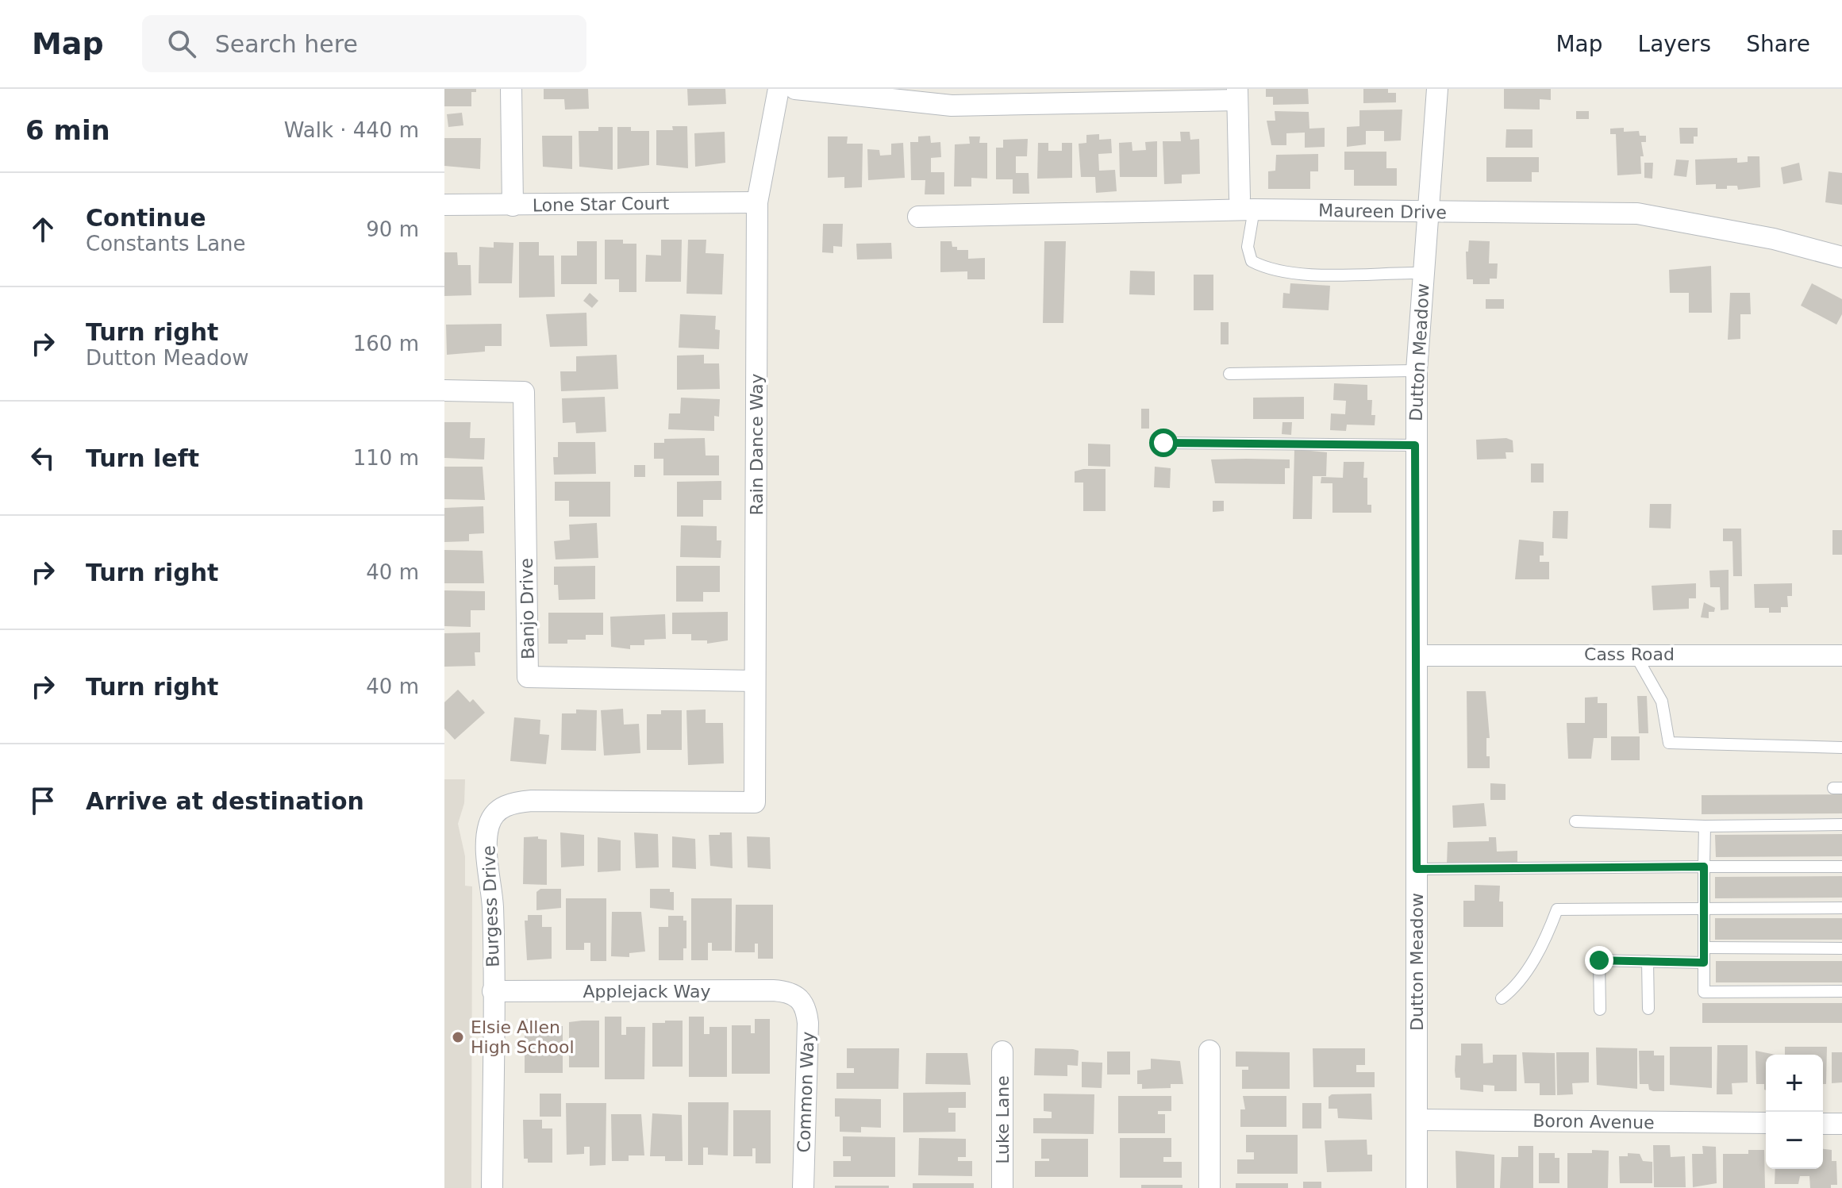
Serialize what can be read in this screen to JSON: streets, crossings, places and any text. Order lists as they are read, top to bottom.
{
  "streets": {
    "street": [
      "Lone Star Court",
      "Maureen Drive",
      "Dutton Meadow",
      "Rain Dance Way",
      "Banjo Drive",
      "Cass Road",
      "Burgess Drive",
      "Applejack Way",
      "Common Way",
      "Luke Lane",
      "Boron Avenue"
    ]
  },
  "crossings": [
    ["Lone Star Court", "Rain Dance Way"],
    ["Maureen Drive", "Dutton Meadow"],
    ["Dutton Meadow", "Cass Road"],
    ["Dutton Meadow", "Boron Avenue"],
    ["Rain Dance Way", "Banjo Drive"],
    ["Rain Dance Way", "Burgess Drive"],
    ["Burgess Drive", "Applejack Way"],
    ["Applejack Way", "Common Way"]
  ],
  "places": ["Elsie Allen High School"],
  "page": {
    "header": "Map",
    "search": "Search here",
    "nav": ["Map", "Layers", "Share"],
    "heading": ["6 min", "Walk · 440 m"],
    "list": [
      ["Continue", "Constants Lane", "90 m"],
      ["Turn right", "Dutton Meadow", "160 m"],
      ["Turn left", "110 m"],
      ["Turn right", "40 m"],
      ["Turn right", "40 m"],
      "Arrive at destination"
    ],
    "map_buttons": ["+", "−"]
  }
}
